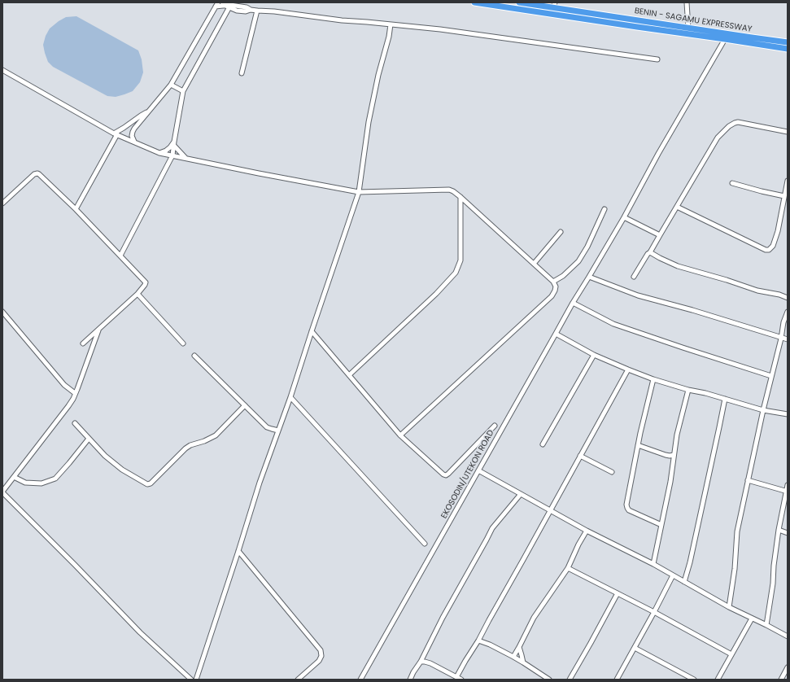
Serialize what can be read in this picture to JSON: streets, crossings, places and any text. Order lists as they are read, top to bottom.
{
  "streets": {
    "highway": ["BENIN - SAGAMU EXPRESSWAY"],
    "street": ["EKOSODIN/UTEKON ROAD"]
  }
}
